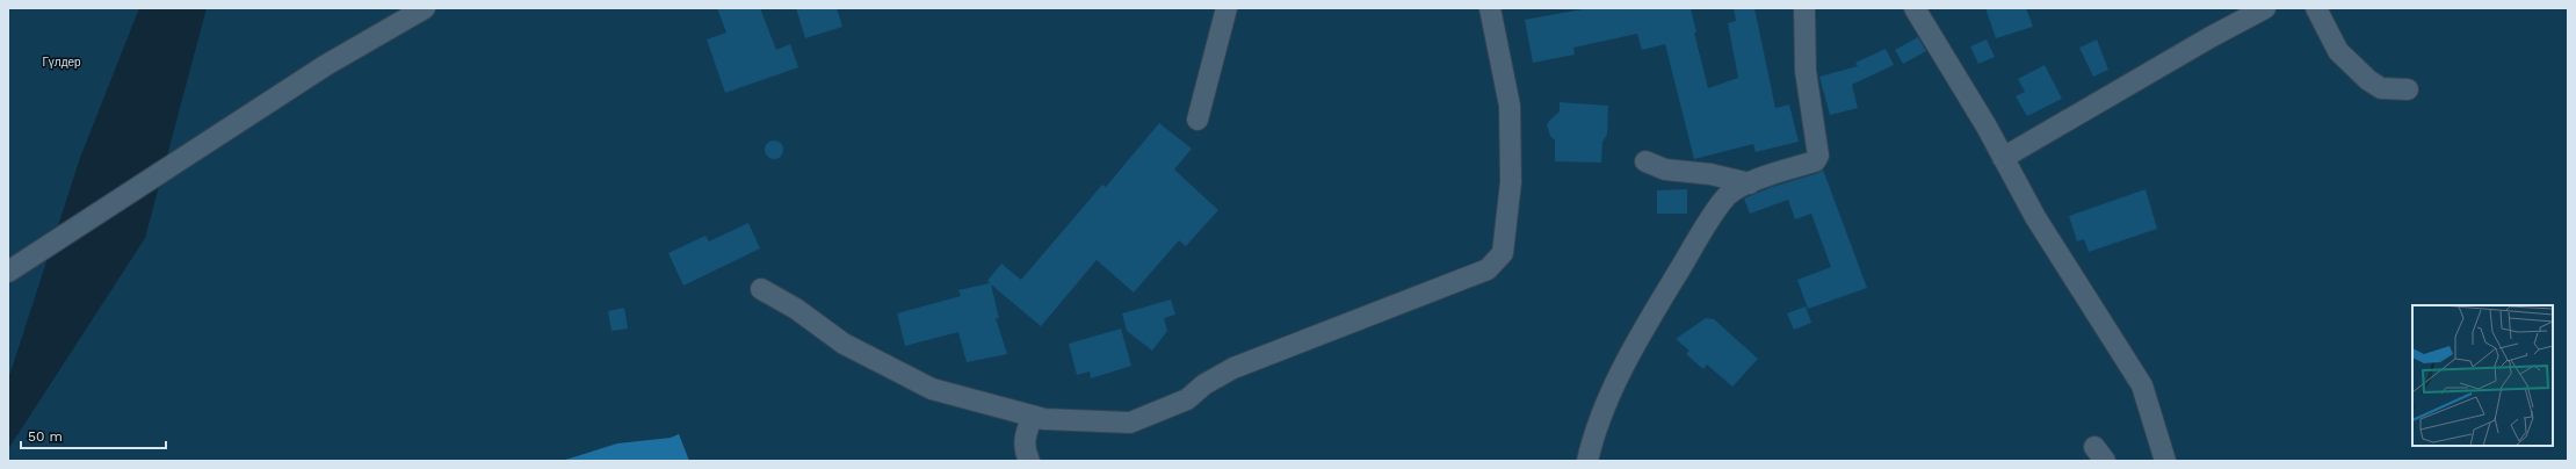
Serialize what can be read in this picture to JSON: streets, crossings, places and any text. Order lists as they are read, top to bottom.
{
  "parks": ["Гүлдер"],
  "scale_bar": "50 m"
}
